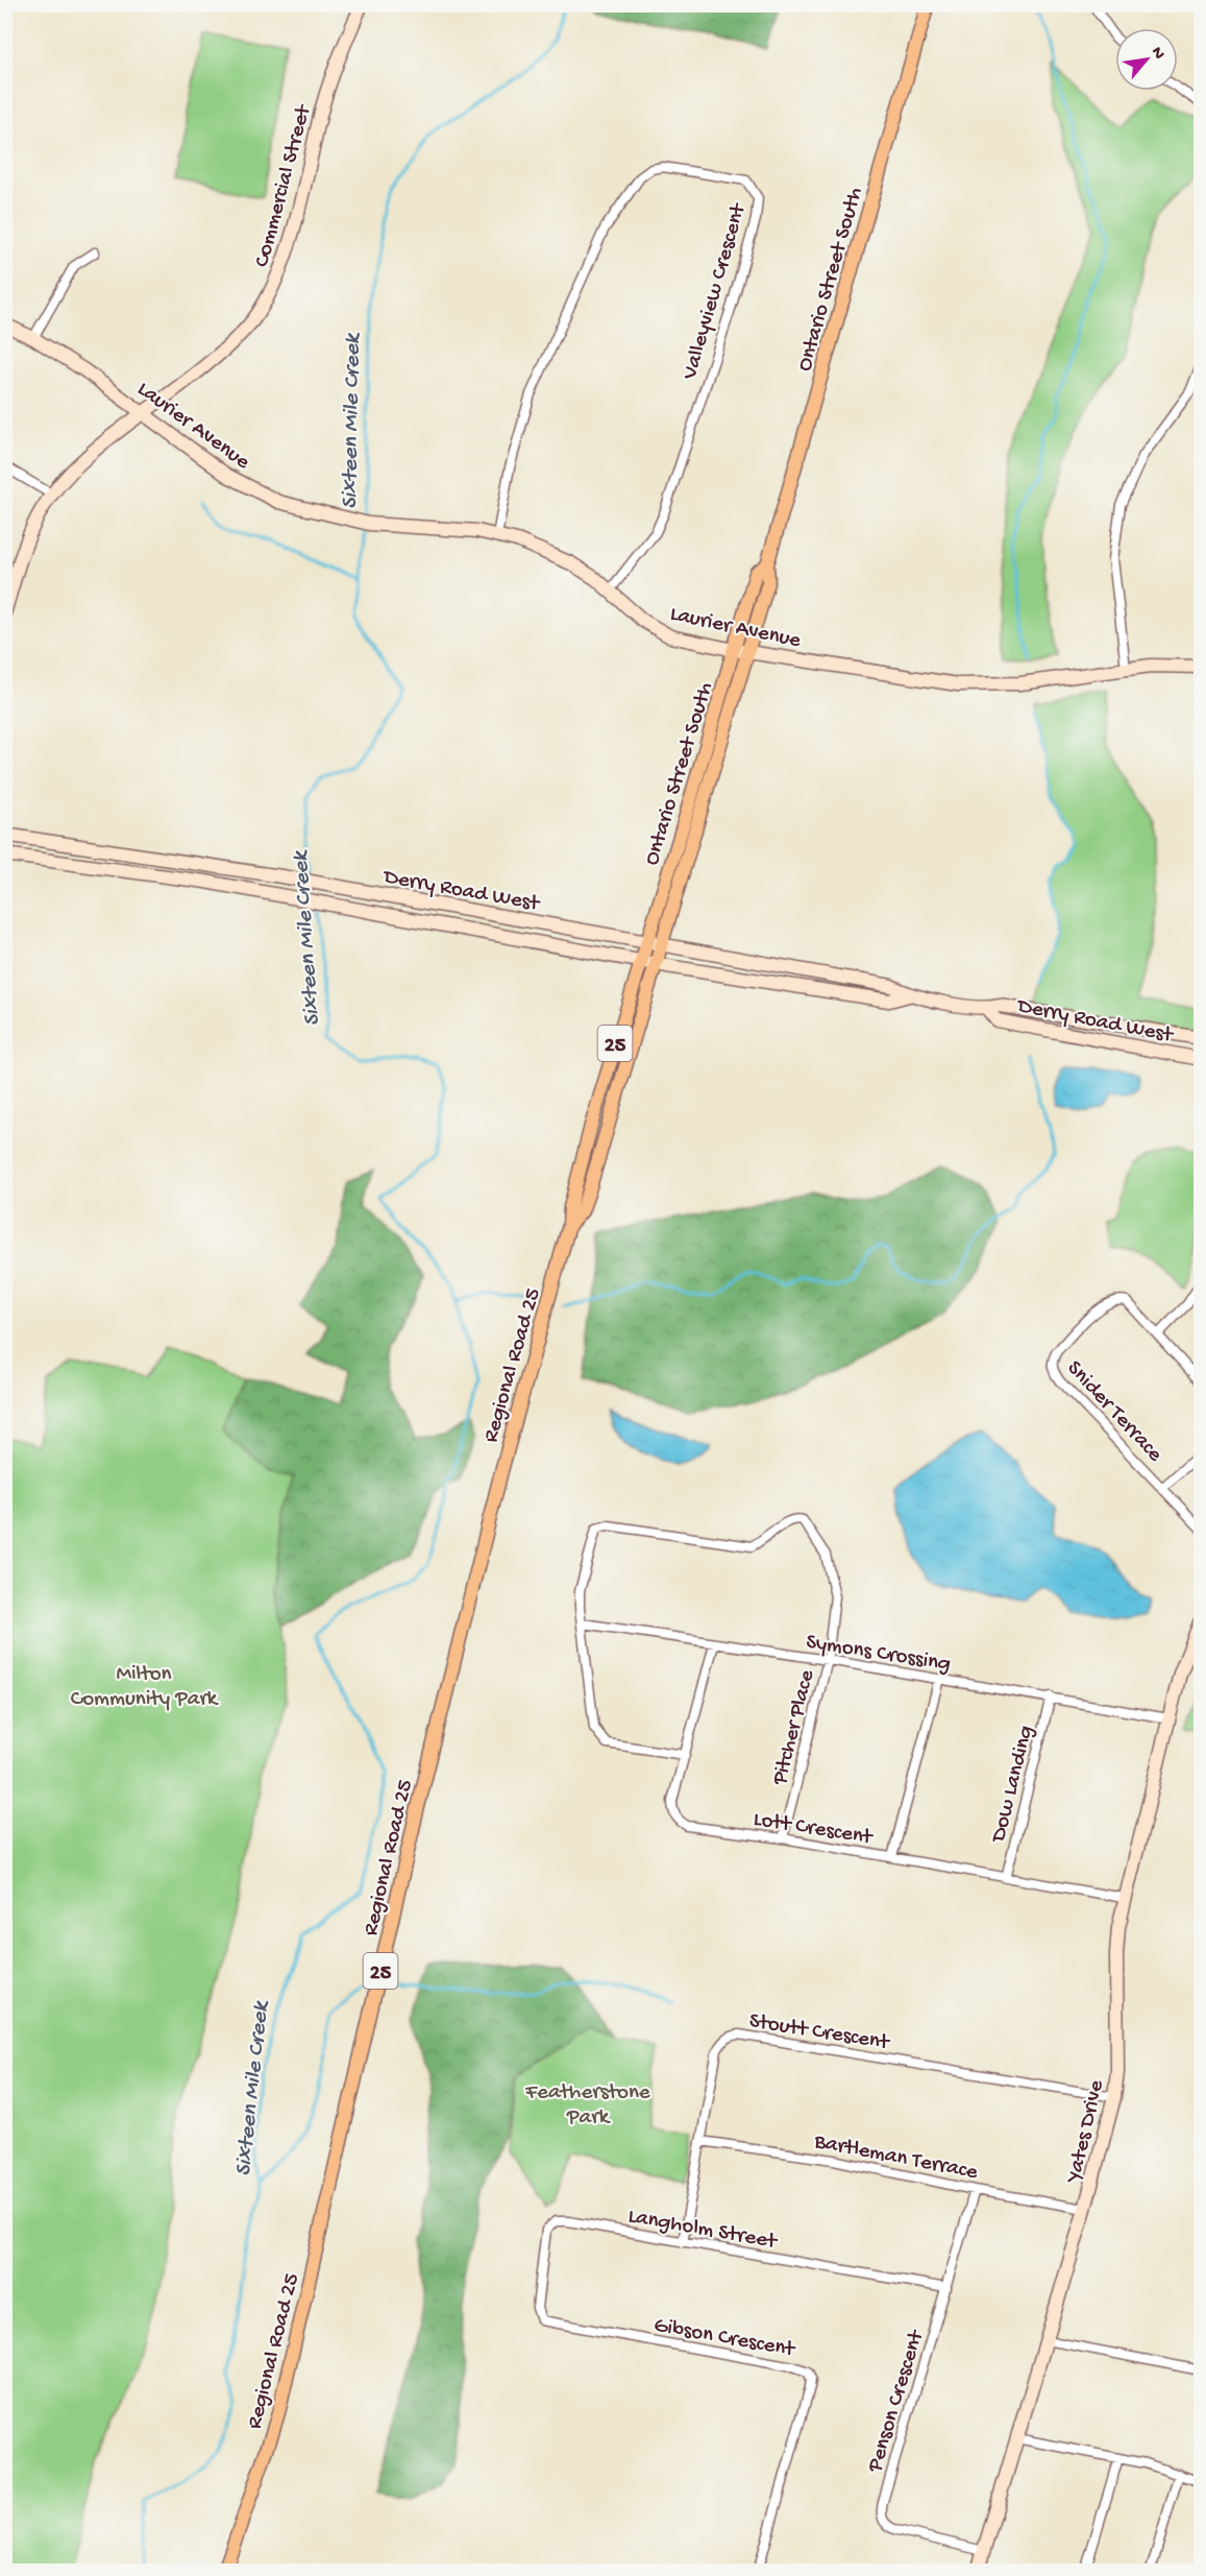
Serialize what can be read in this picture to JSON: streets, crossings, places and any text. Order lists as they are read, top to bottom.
{
  "streets": {
    "main road": ["Ontario Street South", "25", "Regional Road 25"],
    "street": [
      "Commercial Street",
      "Valleyview Crescent",
      "Laurier Avenue",
      "Derry Road West",
      "Snider Terrace",
      "Symons Crossing",
      "Pitcher Place",
      "Dow Landing",
      "Lott Crescent",
      "Stoutt Crescent",
      "Yates Drive",
      "Bartleman Terrace",
      "Langholm Street",
      "Gibson Crescent",
      "Penson Crescent"
    ]
  },
  "crossings": [
    ["Commercial Street", "Laurier Avenue"],
    ["Ontario Street South", "Laurier Avenue"],
    ["Ontario Street South", "Derry Road West"],
    ["Ontario Street South", "Regional Road 25"],
    ["Valleyview Crescent", "Laurier Avenue"],
    ["Derry Road West", "Regional Road 25"],
    ["Symons Crossing", "Pitcher Place"],
    ["Symons Crossing", "Dow Landing"],
    ["Symons Crossing", "Lott Crescent"],
    ["Symons Crossing", "Yates Drive"],
    ["Pitcher Place", "Lott Crescent"],
    ["Dow Landing", "Lott Crescent"],
    ["Lott Crescent", "Yates Drive"],
    ["Stoutt Crescent", "Yates Drive"],
    ["Stoutt Crescent", "Bartleman Terrace"],
    ["Stoutt Crescent", "Langholm Street"],
    ["Yates Drive", "Bartleman Terrace"],
    ["Yates Drive", "Penson Crescent"],
    ["Bartleman Terrace", "Penson Crescent"],
    ["Langholm Street", "Gibson Crescent"],
    ["Langholm Street", "Penson Crescent"]
  ],
  "water": ["Sixteen Mile Creek"],
  "parks": ["Milton Community Park", "Featherstone Park"],
  "north": "top right"
}
